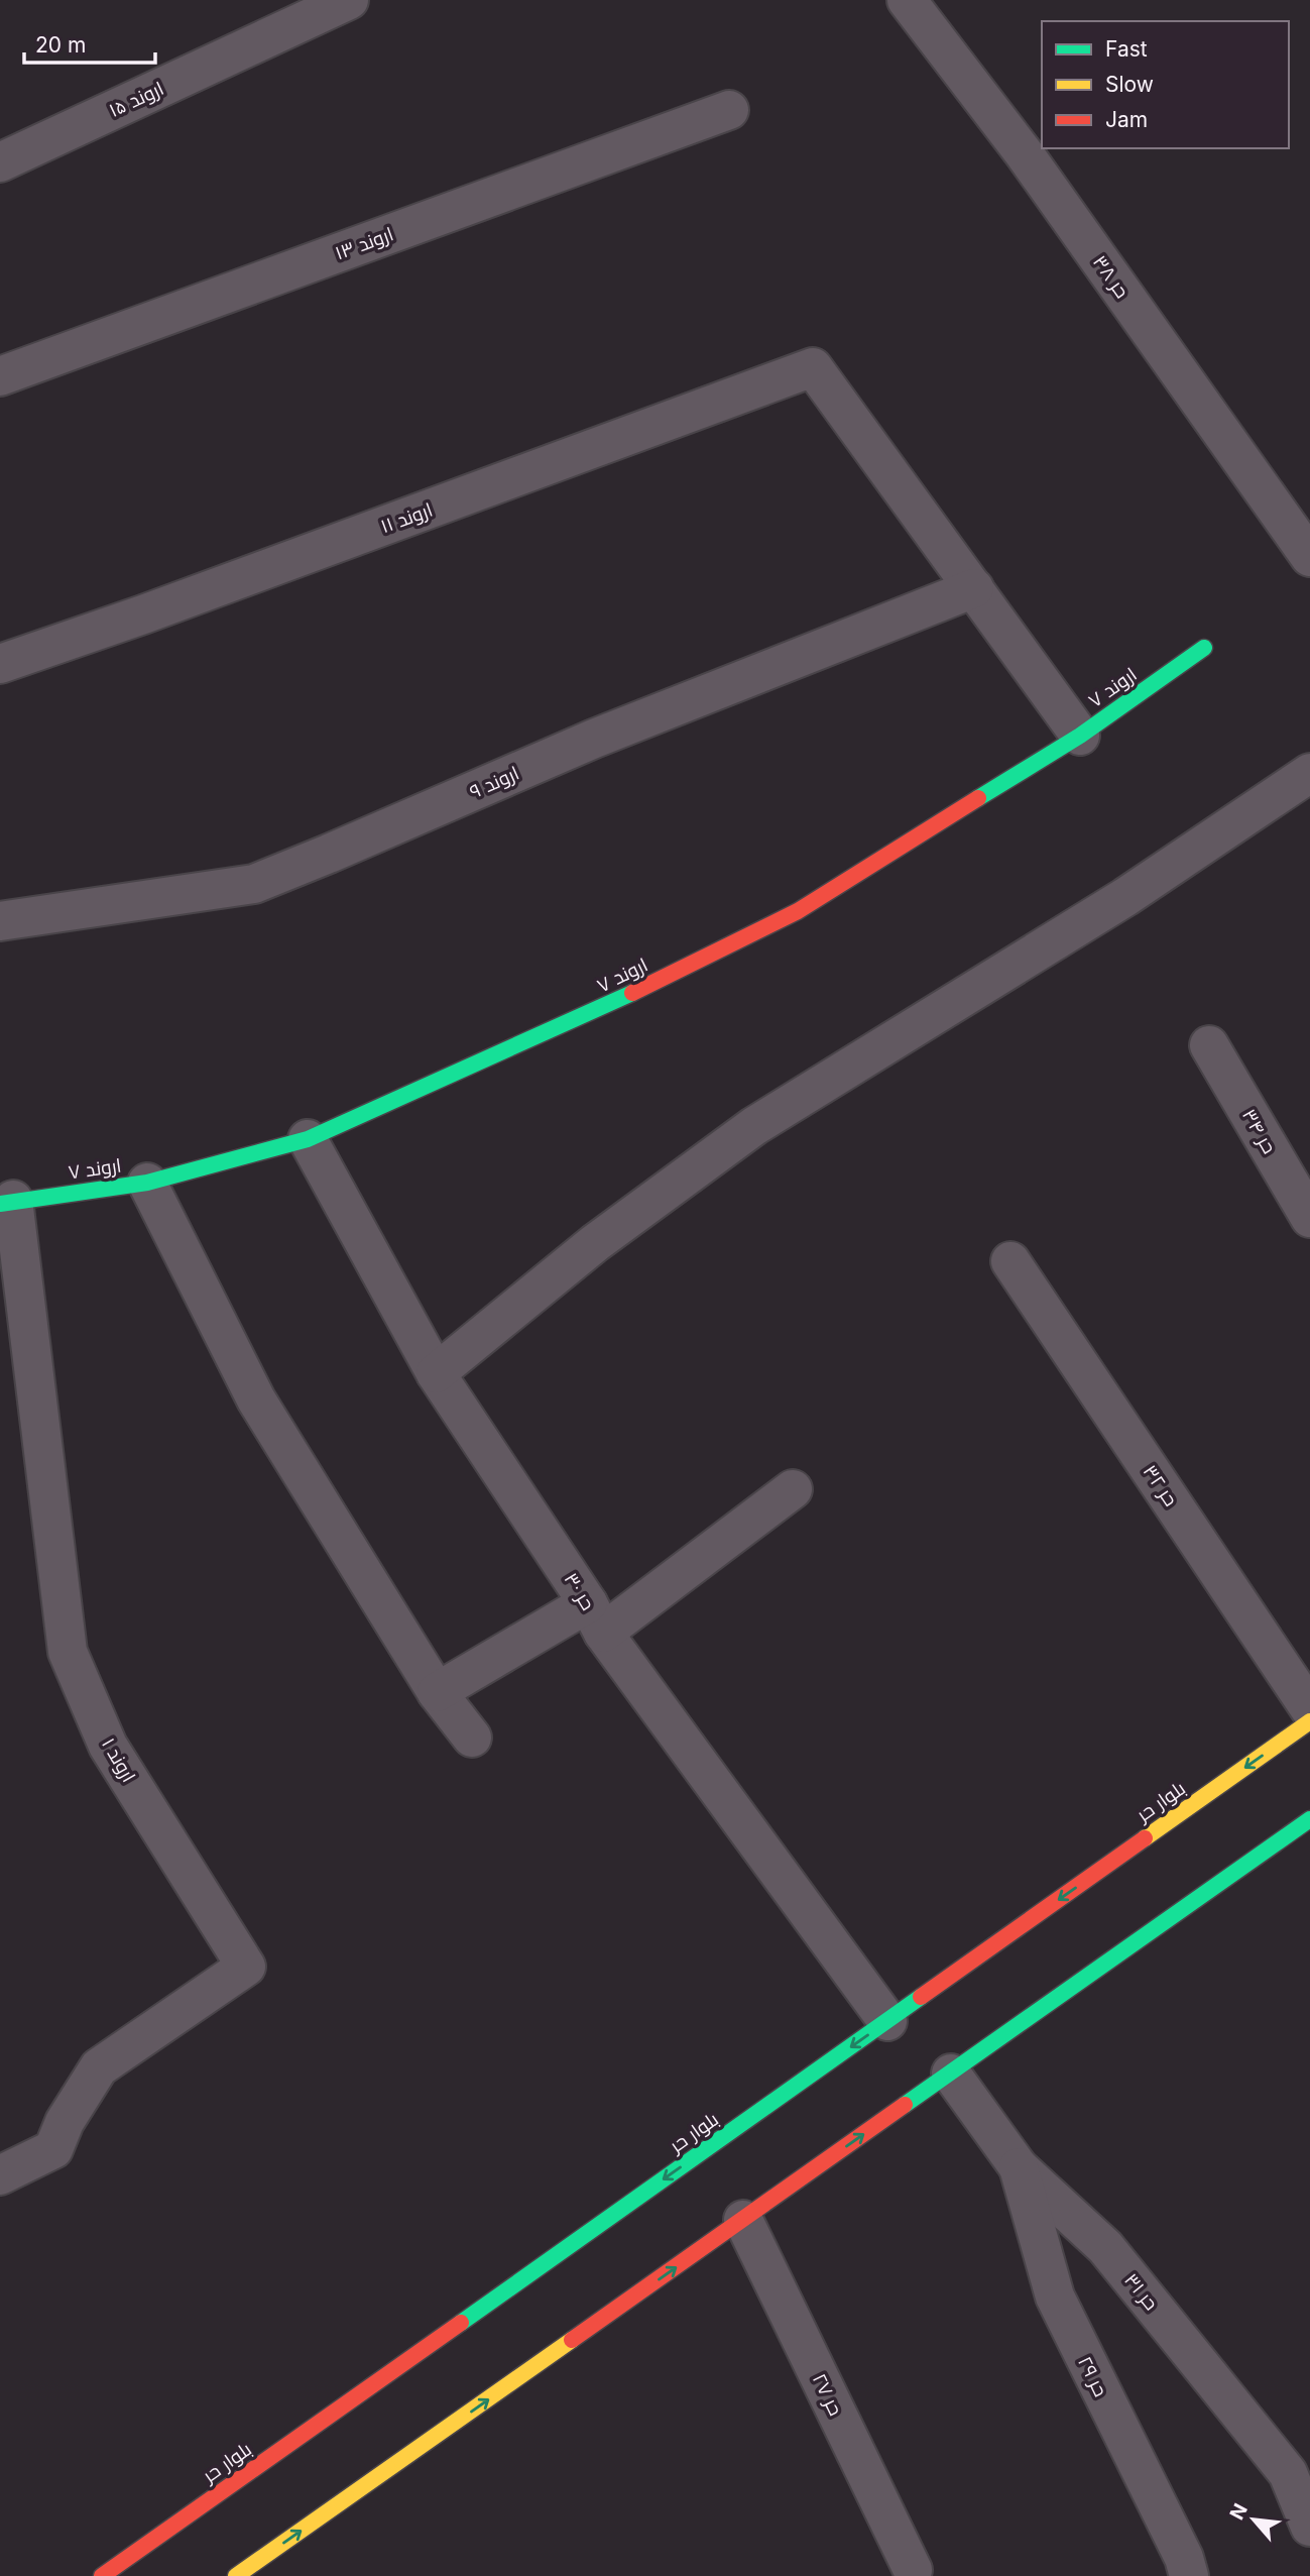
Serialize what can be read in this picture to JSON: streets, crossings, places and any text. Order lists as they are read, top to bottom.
{
  "streets": {
    "main road": ["اروند ۷", "بلوار حر"],
    "street": [
      "اروند ۱۵",
      "اروند ۱۳",
      "حر ۳۸",
      "اروند ۱۱",
      "اروند ۹",
      "حر ۳۴",
      "حر ۳۲",
      "حر ۳۰",
      "اروند ۱",
      "حر ۳۱",
      "حر ۲۹",
      "حر ۲۷"
    ]
  },
  "crossings": [
    ["اروند ۱۱", "اروند ۹"],
    ["اروند ۷", "حر ۳۰"],
    ["اروند ۷", "اروند ۱"],
    ["حر ۳۰", "بلوار حر"],
    ["حر ۳۱", "حر ۲۹"]
  ],
  "legend": ["Fast", "Slow", "Jam"],
  "scale_bar": "20 m",
  "north": "top left"
}
